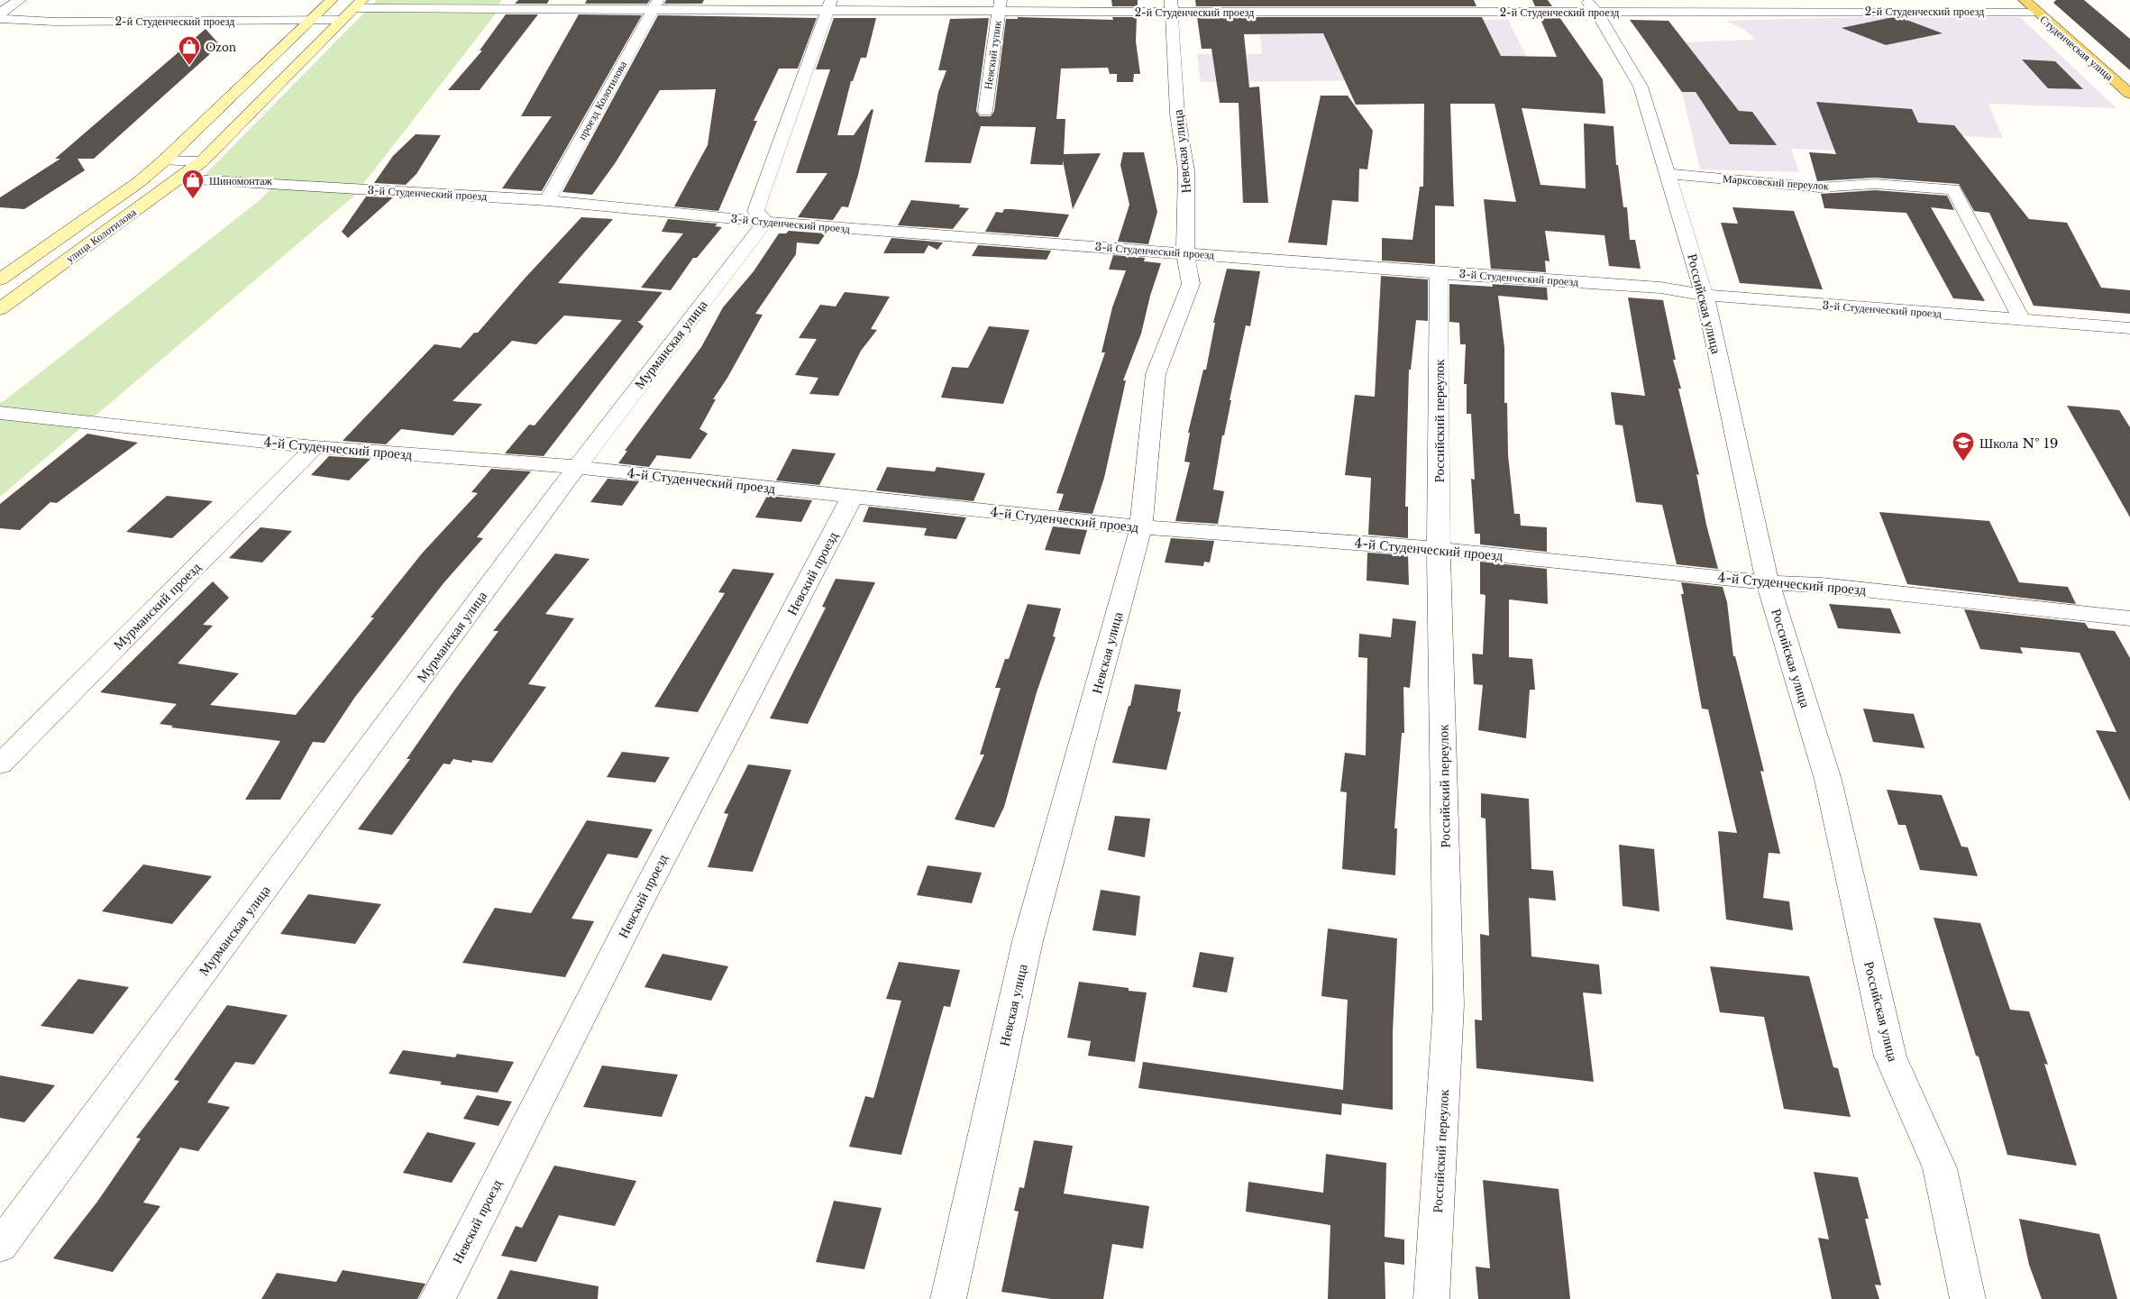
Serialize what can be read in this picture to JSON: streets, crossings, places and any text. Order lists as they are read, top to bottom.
{
  "streets": {
    "main road": ["Студенческая улица", "улица Колотилова"],
    "street": [
      "2-й Студенческий проезд",
      "Невский тупик",
      "проезд Колотилова",
      "Невская улица",
      "Марксовский переулок",
      "3-й Студенческий проезд",
      "Российская улица",
      "Мурманская улица",
      "Российский переулок",
      "4-й Студенческий проезд",
      "Невский проезд",
      "Мурманский проезд"
    ]
  },
  "crossings": [
    ["2-й Студенческий проезд", "Студенческая улица"],
    ["2-й Студенческий проезд", "Невский тупик"],
    ["2-й Студенческий проезд", "проезд Колотилова"],
    ["2-й Студенческий проезд", "Невская улица"],
    ["2-й Студенческий проезд", "улица Колотилова"],
    ["2-й Студенческий проезд", "Российская улица"],
    ["проезд Колотилова", "3-й Студенческий проезд"],
    ["Невская улица", "3-й Студенческий проезд"],
    ["Невская улица", "4-й Студенческий проезд"],
    ["Марксовский переулок", "3-й Студенческий проезд"],
    ["Марксовский переулок", "Российская улица"],
    ["3-й Студенческий проезд", "улица Колотилова"],
    ["3-й Студенческий проезд", "Российская улица"],
    ["3-й Студенческий проезд", "Мурманская улица"],
    ["3-й Студенческий проезд", "Российский переулок"],
    ["Российская улица", "4-й Студенческий проезд"],
    ["Мурманская улица", "4-й Студенческий проезд"],
    ["Российский переулок", "4-й Студенческий проезд"],
    ["4-й Студенческий проезд", "Невский проезд"],
    ["4-й Студенческий проезд", "Мурманский проезд"]
  ],
  "places": {
    "shop": ["Ozon", "Шиномонтаж"],
    "school or university": ["Школа № 19"]
  }
}
